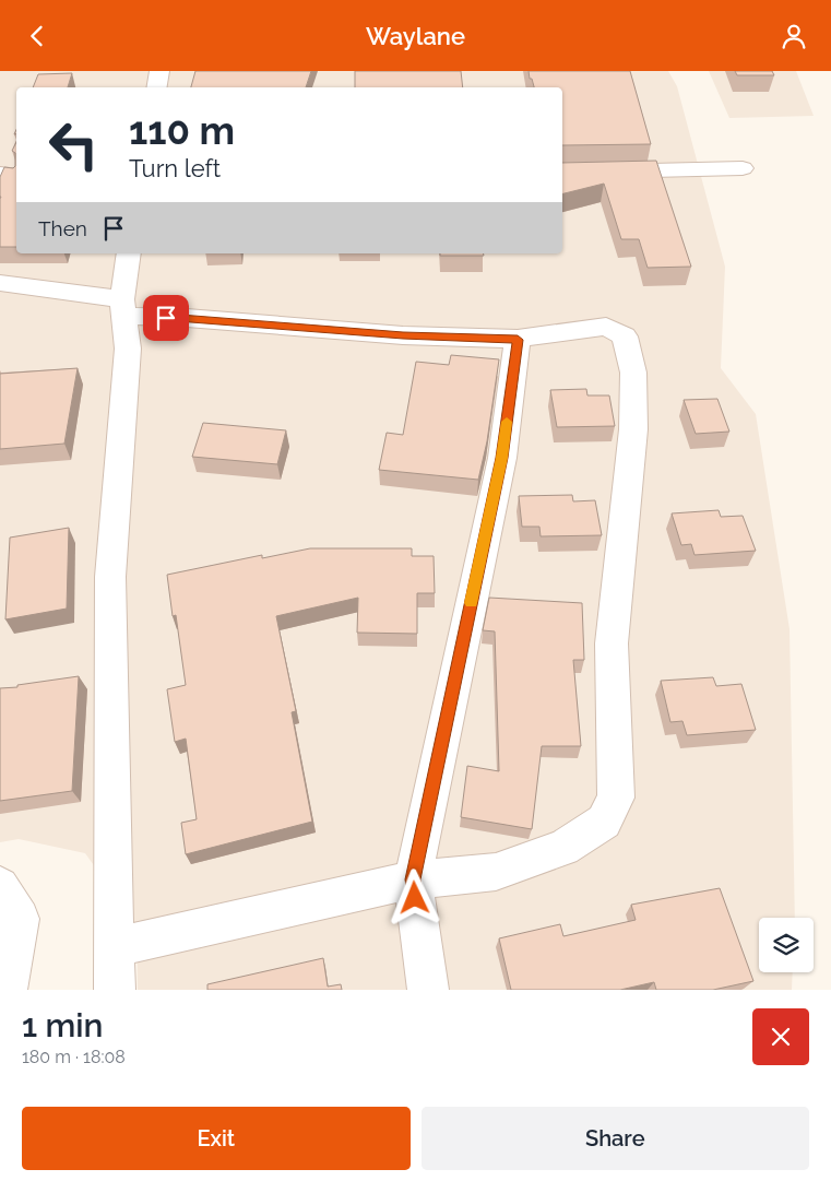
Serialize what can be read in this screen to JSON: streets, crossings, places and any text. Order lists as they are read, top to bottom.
{
  "page": {
    "header": "Waylane",
    "turn": ["110 m", "Turn left"],
    "then": "Then",
    "heading": ["1 min", "180 m · 18:08"],
    "buttons": ["Exit", "Share"]
  }
}
